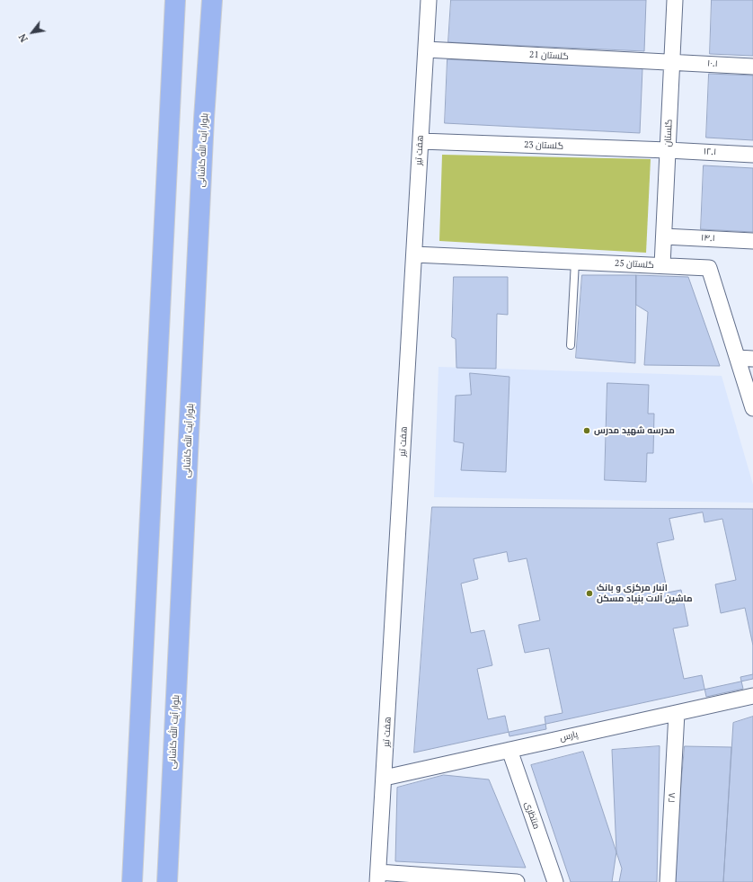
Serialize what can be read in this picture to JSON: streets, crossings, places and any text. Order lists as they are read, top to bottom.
{
  "streets": {
    "main road": ["بلوار آیت الله کاشانی"],
    "street": [
      "گلستان 21",
      "۱۰.۱",
      "گلستان",
      "گلستان 23",
      "هفت تیر",
      "۱۲.۱",
      "۱۴.۱",
      "گلستان 25",
      "پارس",
      "۲۸",
      "منتظری"
    ]
  },
  "crossings": [
    ["گلستان 21", "۱۰.۱"],
    ["گلستان 21", "گلستان"],
    ["گلستان 21", "هفت تیر"],
    ["۱۰.۱", "گلستان"],
    ["گلستان", "گلستان 23"],
    ["گلستان", "۱۲.۱"],
    ["گلستان", "۱۴.۱"],
    ["گلستان", "گلستان 25"],
    ["گلستان 23", "هفت تیر"],
    ["گلستان 23", "۱۲.۱"],
    ["هفت تیر", "گلستان 25"],
    ["هفت تیر", "پارس"],
    ["پارس", "۲۸"],
    ["پارس", "منتظری"]
  ],
  "places": ["مدرسه شهید مدرس", "انبار مرکزی و بانک ماشین آلات بنیاد مسکن"],
  "north": "bottom left"
}
